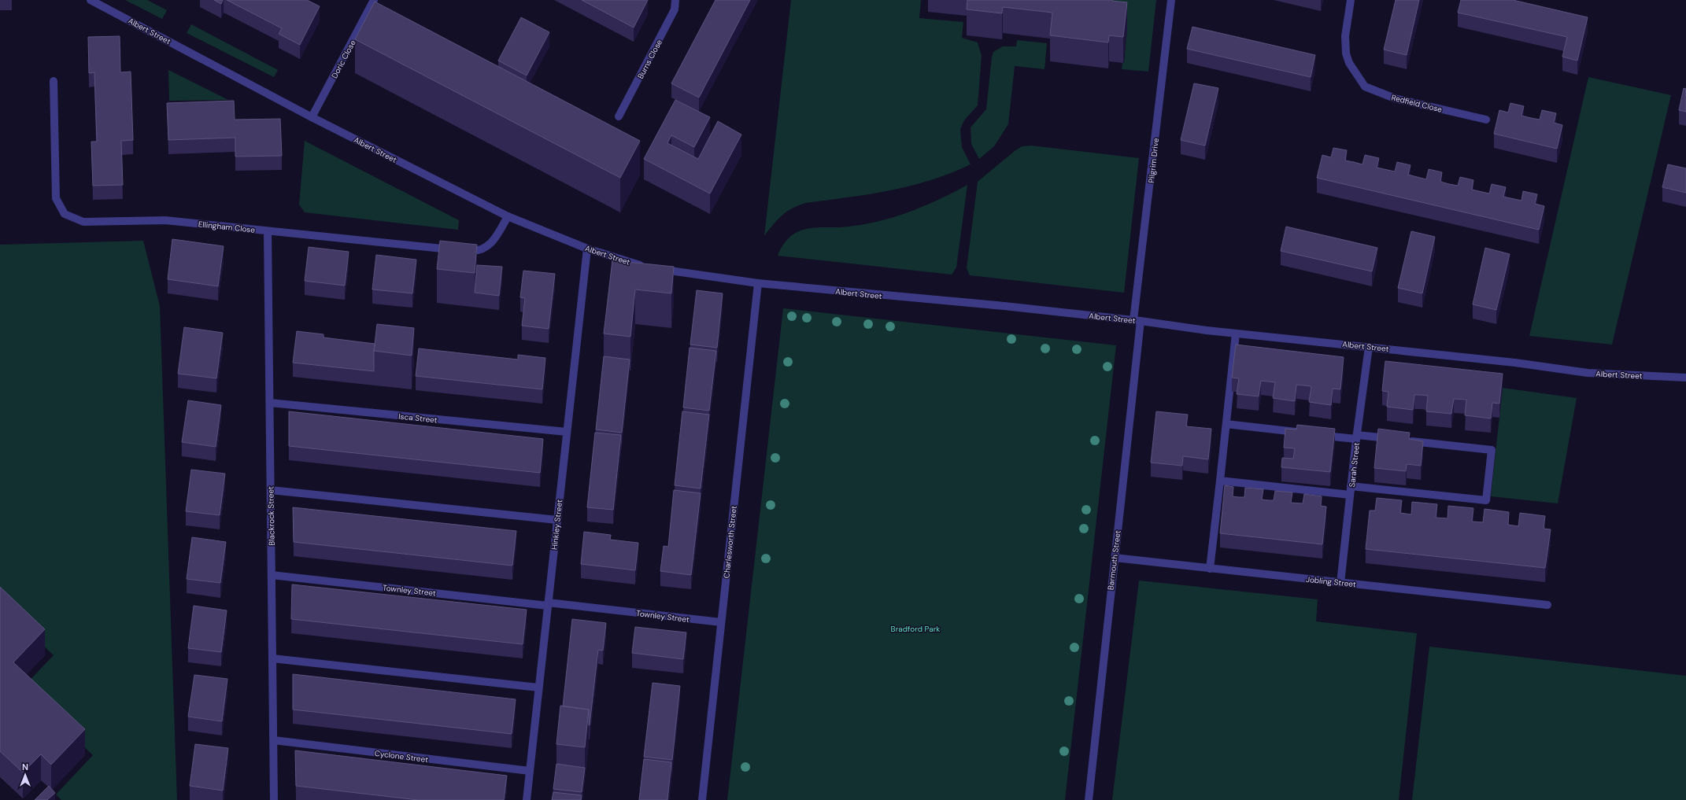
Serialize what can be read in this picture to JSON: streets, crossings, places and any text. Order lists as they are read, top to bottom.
{
  "streets": {
    "street": [
      "Albert Street",
      "Doric Close",
      "Burns Close",
      "Redfield Close",
      "Pilgrim Drive",
      "Ellingham Close",
      "Isca Street",
      "Sarah Street",
      "Blackrock Street",
      "Hinkley Street",
      "Charlesworth Street",
      "Barmouth Street",
      "Jobling Street",
      "Townley Street",
      "Cyclone Street"
    ]
  },
  "crossings": [
    ["Albert Street", "Doric Close"],
    ["Albert Street", "Pilgrim Drive"],
    ["Albert Street", "Ellingham Close"],
    ["Albert Street", "Sarah Street"],
    ["Albert Street", "Hinkley Street"],
    ["Albert Street", "Charlesworth Street"],
    ["Albert Street", "Barmouth Street"],
    ["Pilgrim Drive", "Barmouth Street"],
    ["Ellingham Close", "Blackrock Street"],
    ["Isca Street", "Blackrock Street"],
    ["Isca Street", "Hinkley Street"],
    ["Sarah Street", "Jobling Street"],
    ["Blackrock Street", "Townley Street"],
    ["Blackrock Street", "Cyclone Street"],
    ["Hinkley Street", "Townley Street"],
    ["Hinkley Street", "Cyclone Street"],
    ["Charlesworth Street", "Townley Street"],
    ["Barmouth Street", "Jobling Street"]
  ],
  "parks": ["Bradford Park"],
  "north": "top"
}
